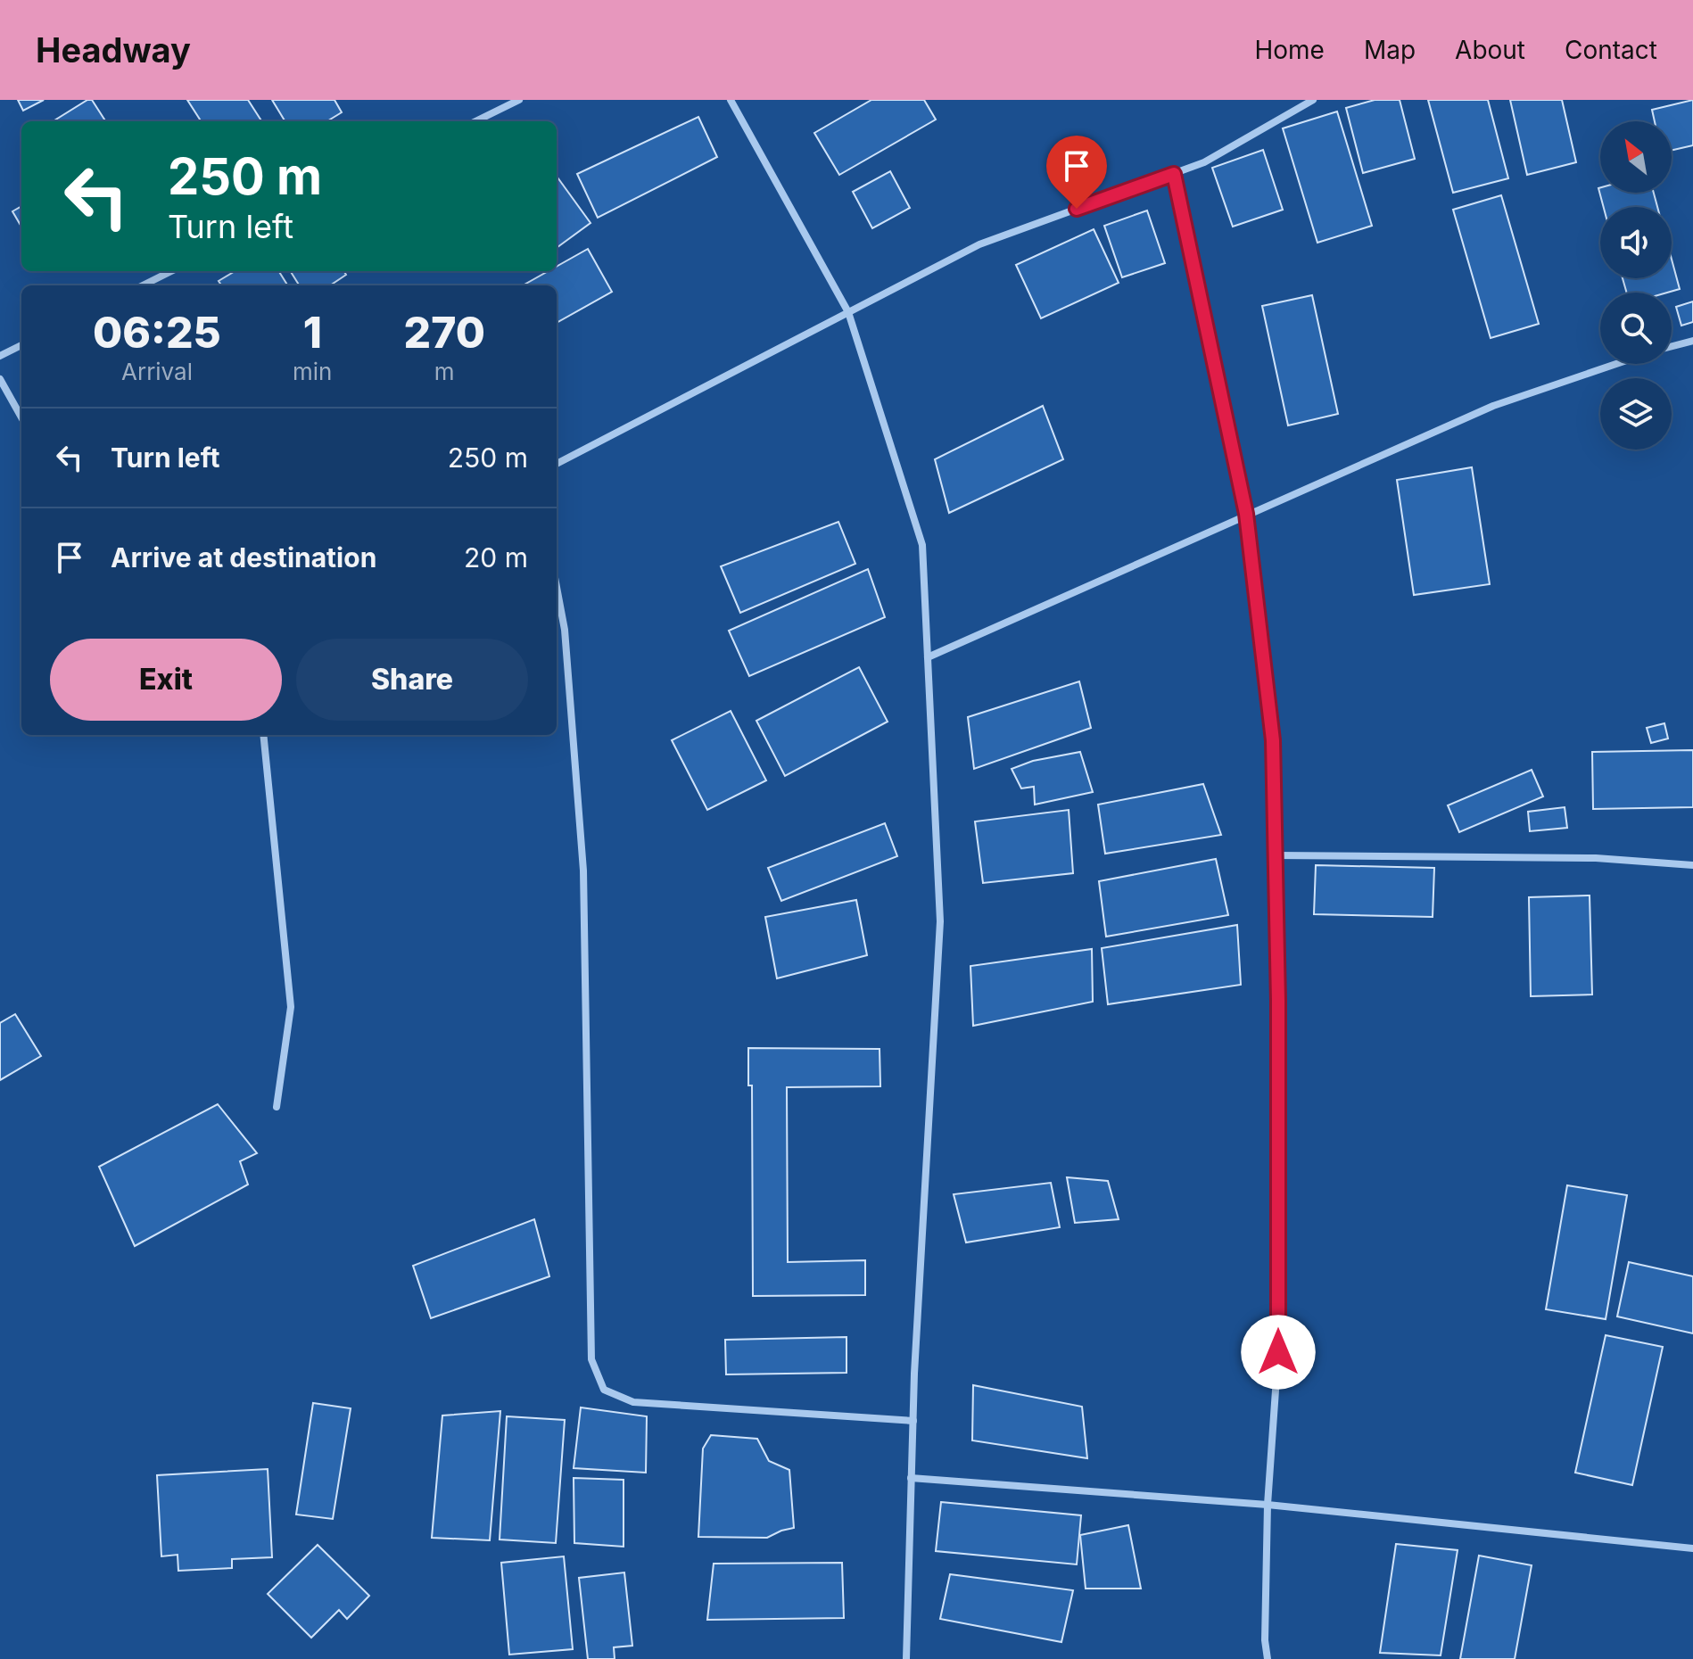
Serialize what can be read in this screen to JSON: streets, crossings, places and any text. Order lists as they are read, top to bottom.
{
  "north": "top left",
  "page": {
    "header": "Headway",
    "nav": [
      "Home",
      "Map",
      "About",
      "Contact"
    ],
    "turn": ["250 m", "Turn left"],
    "eta": [
      "06:25",
      "Arrival",
      "1",
      "min",
      "270",
      "m"
    ],
    "list": [
      {
        "name": "Turn left",
        "value": "250 m"
      },
      {
        "name": "Arrive at destination",
        "value": "20 m"
      }
    ],
    "buttons": ["Exit", "Share"]
  }
}
